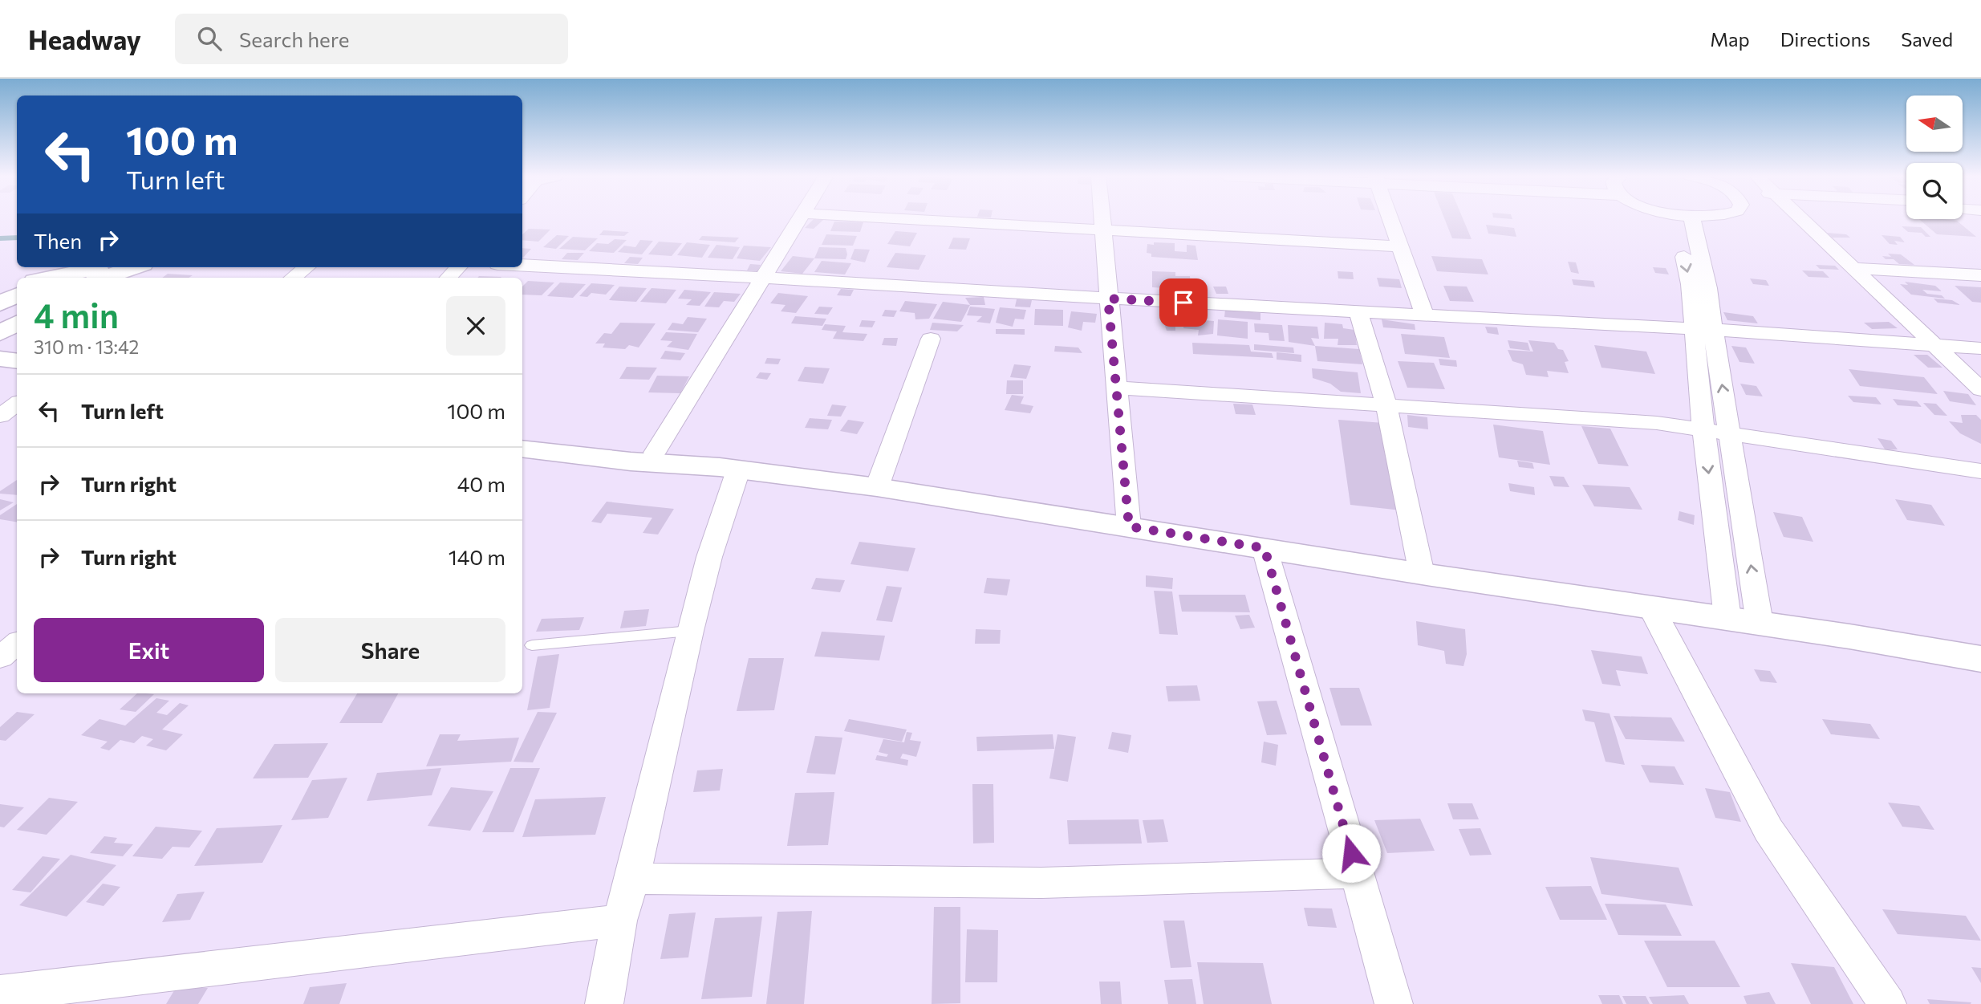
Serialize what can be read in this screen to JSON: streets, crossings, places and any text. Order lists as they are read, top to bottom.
{
  "north": "left",
  "page": {
    "header": "Headway",
    "search": "Search here",
    "nav": ["Map", "Directions", "Saved"],
    "turn": ["100 m", "Turn left"],
    "then": "Then",
    "heading": ["4 min", "310 m · 13:42"],
    "list": [
      {
        "name": "Turn left",
        "value": "100 m"
      },
      {
        "name": "Turn right",
        "value": "40 m"
      },
      {
        "name": "Turn right",
        "value": "140 m"
      }
    ],
    "buttons": ["Exit", "Share"]
  }
}
